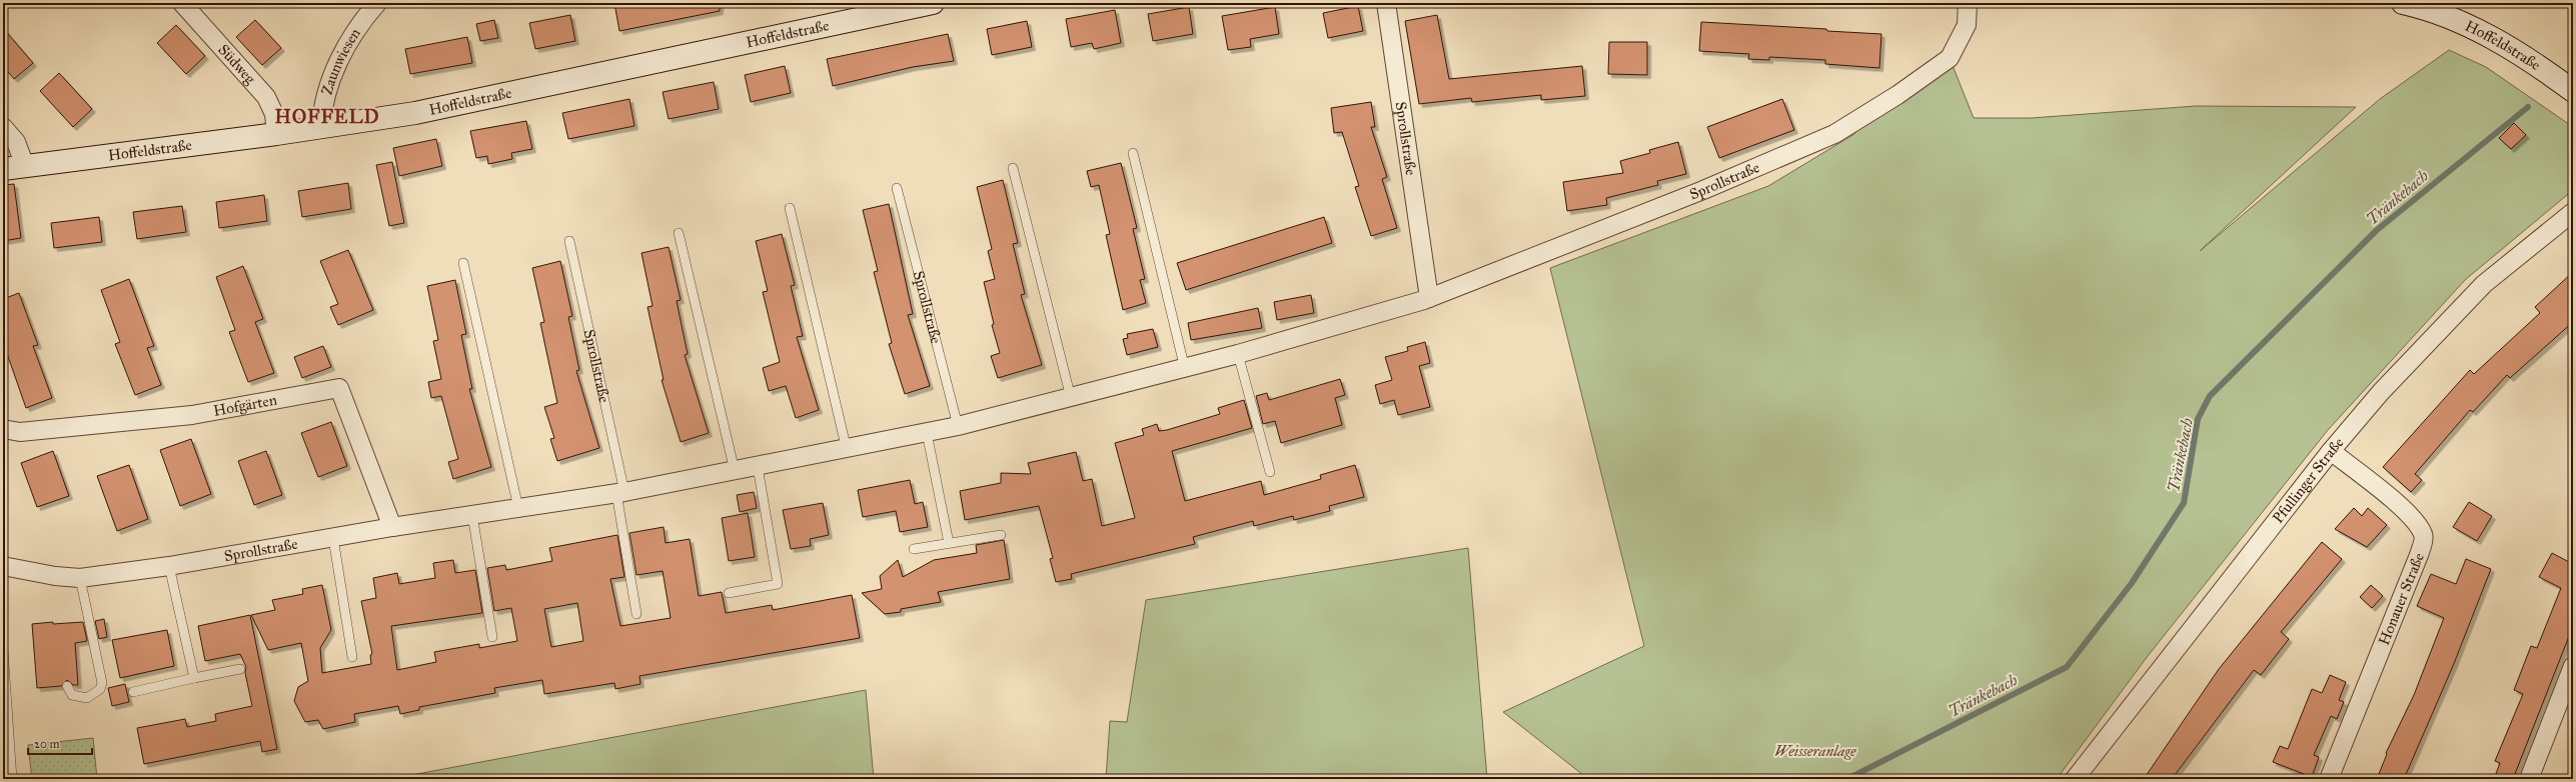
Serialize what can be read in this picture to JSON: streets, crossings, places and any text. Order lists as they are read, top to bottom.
{
  "streets": {
    "street": [
      "Hoffeldstraße",
      "Zaunwiesen",
      "Südweg",
      "Sprollstraße",
      "Hofgärten",
      "Pfullinger Straße",
      "Honauer Straße"
    ]
  },
  "crossings": [
    ["Hoffeldstraße", "Zaunwiesen"],
    ["Hoffeldstraße", "Südweg"],
    ["Sprollstraße", "Hofgärten"],
    ["Pfullinger Straße", "Honauer Straße"]
  ],
  "districts": ["HOFFELD"],
  "water": ["Tränkebach"],
  "parks": ["Weisseranlage"],
  "scale_bar": "20 m"
}
